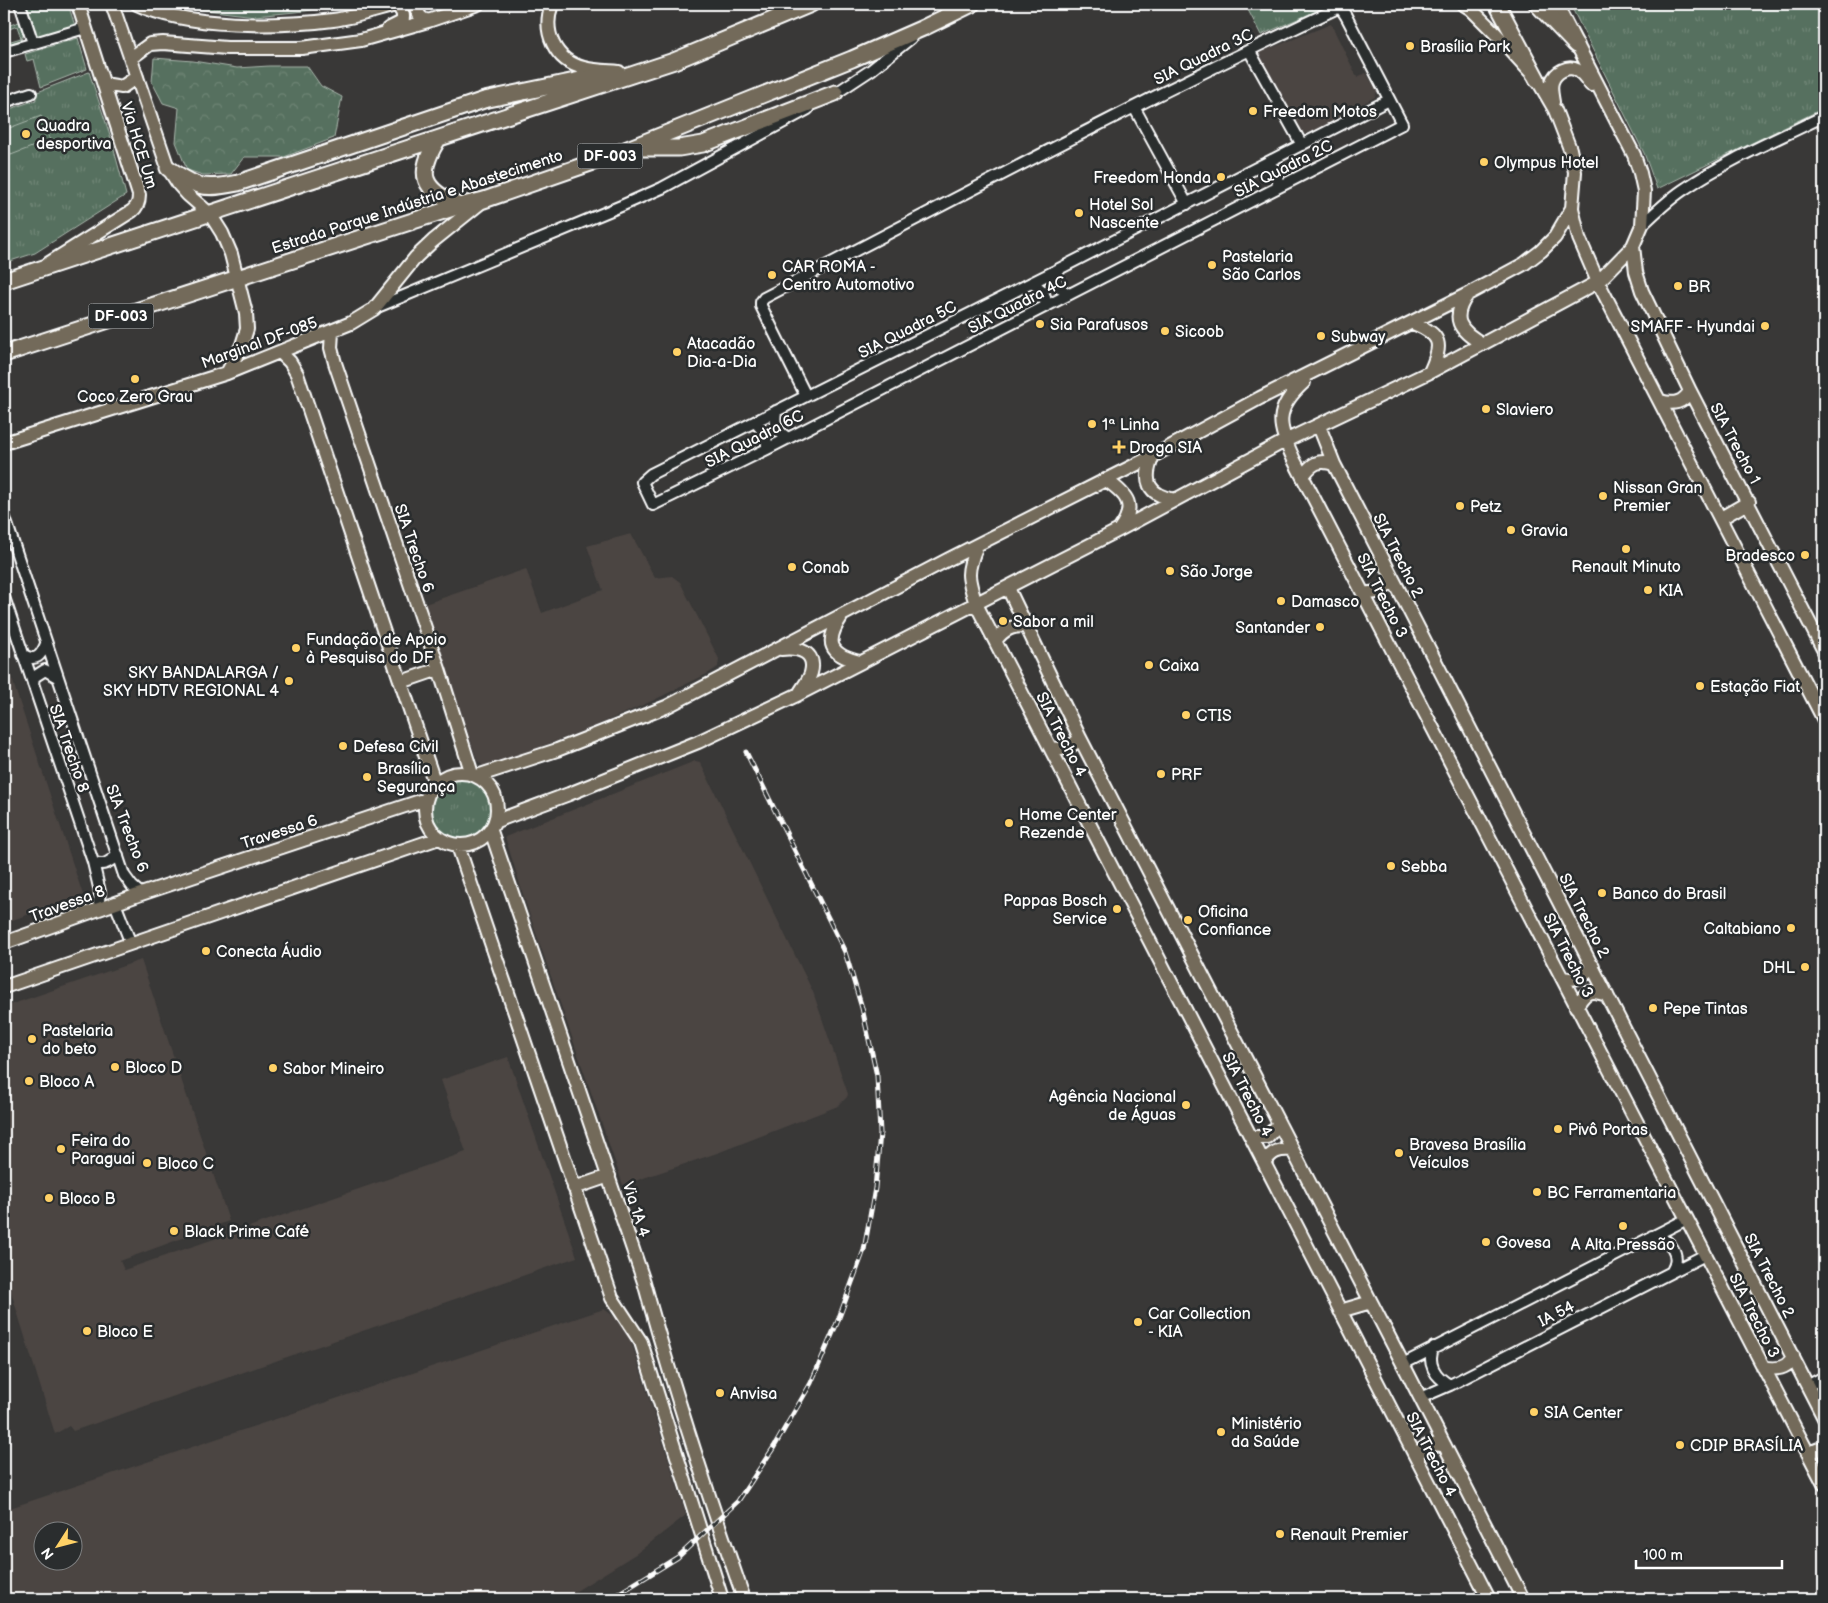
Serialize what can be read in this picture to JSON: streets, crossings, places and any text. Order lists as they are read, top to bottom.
{
  "streets": {
    "highway": ["DF-003", "Estrada Parque Indústria e Abastecimento"],
    "main road": [
      "Via HCE Um",
      "Marginal DF-085",
      "SIA Trecho 1",
      "SIA Trecho 6",
      "SIA Trecho 2",
      "SIA Trecho 3",
      "SIA Trecho 4",
      "Travessa 6",
      "Travessa 8",
      "Via 1A 4"
    ],
    "street": [
      "SIA Quadra 3C",
      "SIA Quadra 2C",
      "SIA Quadra 4C",
      "SIA Quadra 5C",
      "SIA Quadra 6C",
      "SIA Trecho 8",
      "IA 54"
    ]
  },
  "crossings": [
    ["Via HCE Um", "Estrada Parque Indústria e Abastecimento"],
    ["Via HCE Um", "Marginal DF-085"],
    ["SIA Quadra 2C", "SIA Quadra 4C"],
    ["Estrada Parque Indústria e Abastecimento", "Marginal DF-085"],
    ["SIA Quadra 4C", "SIA Quadra 6C"],
    ["SIA Quadra 5C", "SIA Quadra 6C"],
    ["Marginal DF-085", "SIA Trecho 6"],
    ["SIA Trecho 6", "Travessa 6"],
    ["SIA Trecho 6", "Travessa 8"],
    ["SIA Trecho 6", "Via 1A 4"],
    ["SIA Trecho 3", "IA 54"],
    ["SIA Trecho 8", "Travessa 8"],
    ["Travessa 6", "Travessa 8"],
    ["Travessa 6", "Via 1A 4"]
  ],
  "places": {
    "other": [
      "Brasília Park",
      "Freedom Motos",
      "Quadra desportiva",
      "Olympus Hotel",
      "Freedom Honda",
      "Hotel Sol Nascente",
      "Pastelaria São Carlos",
      "CAR ROMA - Centro Automotivo",
      "BR",
      "Sia Parafusos",
      "SMAFF - Hyundai",
      "Sicoob",
      "Subway",
      "Atacadão Dia-a-Dia",
      "Coco Zero Grau",
      "Slaviero",
      "1ª Linha",
      "Nissan Gran Premier",
      "Petz",
      "Gravia",
      "Renault Minuto",
      "Bradesco",
      "Conab",
      "São Jorge",
      "KIA",
      "Damasco",
      "Sabor a mil",
      "Santander",
      "Fundação de Apoio à Pesquisa do DF",
      "Caixa",
      "SKY BANDALARGA / SKY HDTV REGIONAL 4",
      "Estação Fiat",
      "CTIS",
      "Defesa Civil",
      "PRF",
      "Brasília Segurança",
      "Home Center Rezende",
      "Sebba",
      "Banco do Brasil",
      "Pappas Bosch Service",
      "Oficina Confiance",
      "Caltabiano",
      "Conecta Áudio",
      "DHL",
      "Pepe Tintas",
      "Pastelaria do beto",
      "Bloco D",
      "Sabor Mineiro",
      "Bloco A",
      "Agência Nacional de Águas",
      "Pivô Portas",
      "Feira do Paraguai",
      "Bravesa Brasília Veículos",
      "Bloco C",
      "BC Ferramentaria",
      "Bloco B",
      "A Alta Pressão",
      "Black Prime Café",
      "Govesa",
      "Car Collection - KIA",
      "Bloco E",
      "Anvisa",
      "SIA Center",
      "Ministério da Saúde",
      "CDIP BRASÍLIA",
      "Renault Premier"
    ],
    "health": ["Droga SIA"]
  },
  "scale_bar": "100 m",
  "north": "bottom left"
}
